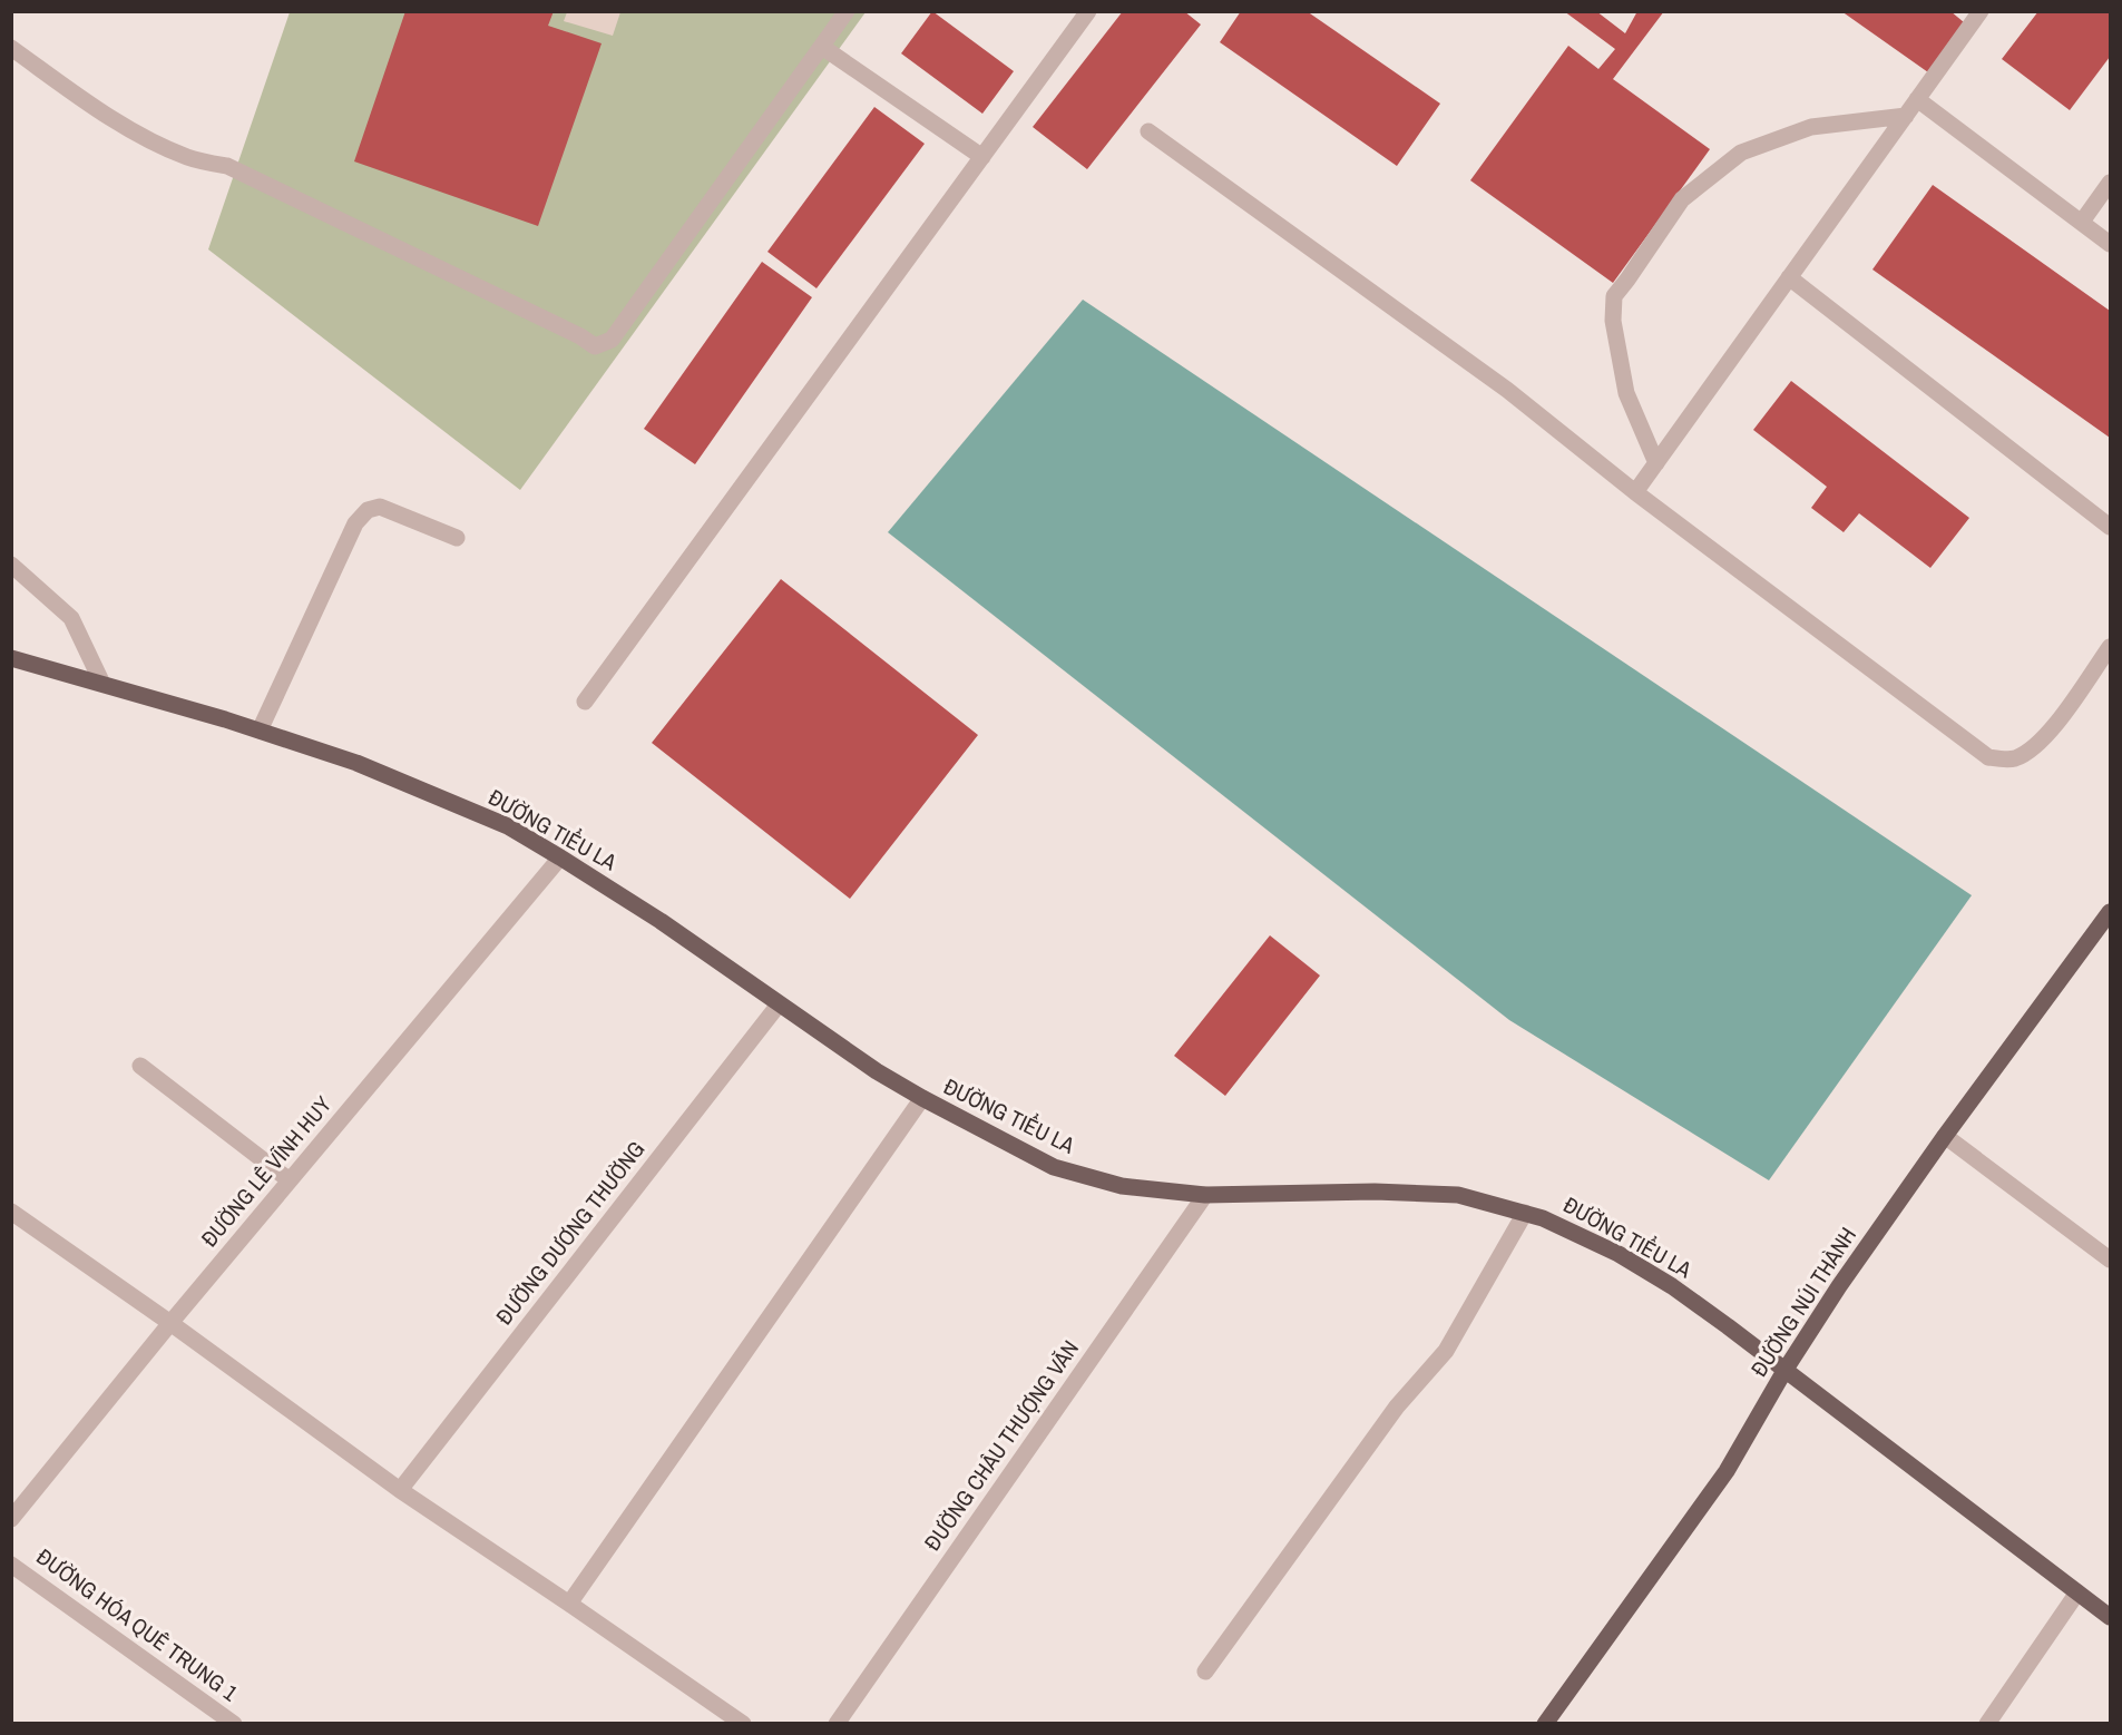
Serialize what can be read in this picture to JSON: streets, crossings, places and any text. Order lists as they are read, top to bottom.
{
  "streets": {
    "main road": ["ĐƯỜNG TIỂU LA", "ĐƯỜNG NÚI THÀNH"],
    "street": [
      "ĐƯỜNG LÊ VĨNH HUY",
      "ĐƯỜNG DƯƠNG THƯỜNG",
      "ĐƯỜNG CHÂU THƯỢNG VĂN",
      "ĐƯỜNG HÓA QUÊ TRUNG 1"
    ]
  },
  "crossings": [
    ["ĐƯỜNG TIỂU LA", "ĐƯỜNG LÊ VĨNH HUY"],
    ["ĐƯỜNG TIỂU LA", "ĐƯỜNG DƯƠNG THƯỜNG"],
    ["ĐƯỜNG TIỂU LA", "ĐƯỜNG NÚI THÀNH"],
    ["ĐƯỜNG TIỂU LA", "ĐƯỜNG CHÂU THƯỢNG VĂN"]
  ]
}
